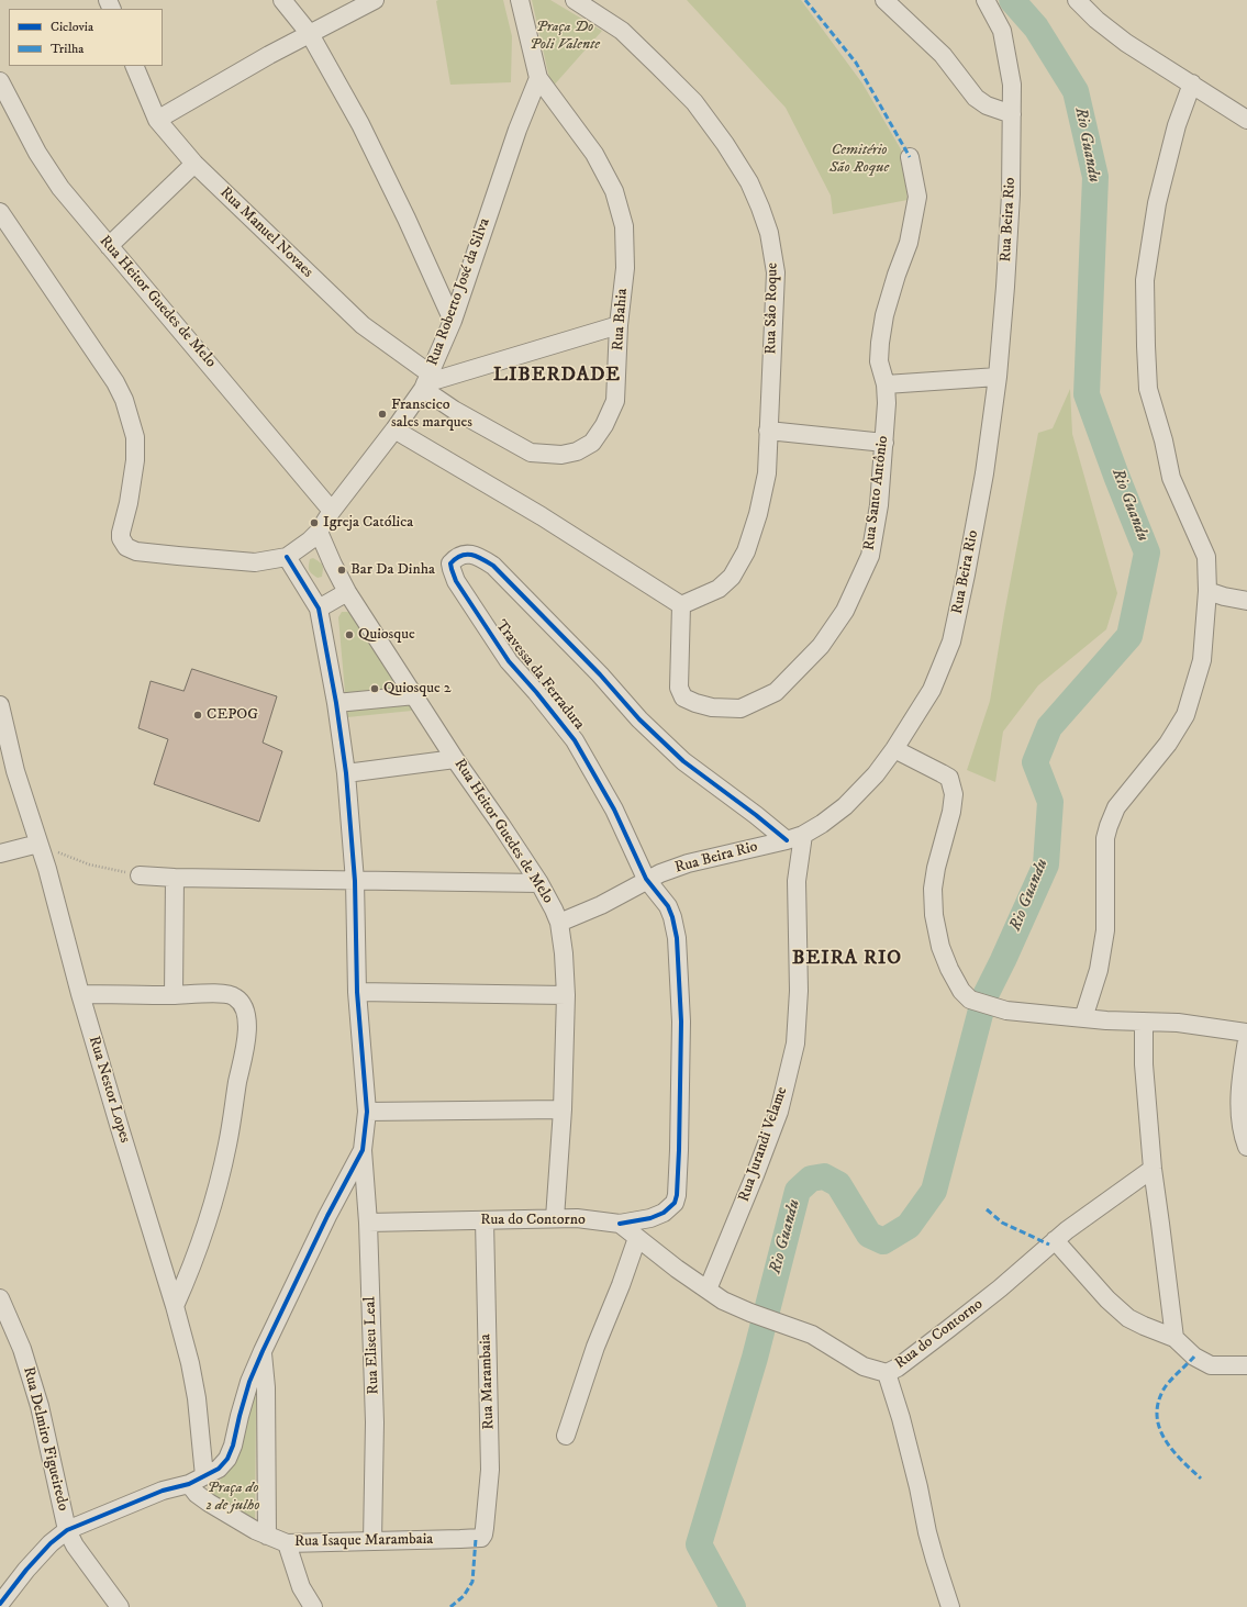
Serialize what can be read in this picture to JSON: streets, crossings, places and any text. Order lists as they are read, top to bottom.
{
  "streets": {
    "street": [
      "Rua Beira Rio",
      "Rua Manuel Novaes",
      "Rua Roberto José da Silva",
      "Rua Heitor Guedes de Melo",
      "Rua Sâo Roque",
      "Rua Bahia",
      "Rua Santo Antônio",
      "Travessa da Ferradura",
      "Rua Nestor Lopes",
      "Rua Jurandi Velame",
      "Rua do Contorno",
      "Rua Eliseu Leal",
      "Rua Marambaia",
      "Rua Delmiro Figueiredo",
      "Rua Isaque Marambaia"
    ]
  },
  "crossings": [
    ["Rua Beira Rio", "Rua Heitor Guedes de Melo"],
    ["Rua Beira Rio", "Travessa da Ferradura"],
    ["Rua Beira Rio", "Rua Jurandi Velame"],
    ["Rua Manuel Novaes", "Rua Roberto José da Silva"],
    ["Rua Manuel Novaes", "Rua Bahia"],
    ["Rua Roberto José da Silva", "Rua Heitor Guedes de Melo"],
    ["Rua Roberto José da Silva", "Rua Bahia"],
    ["Rua Heitor Guedes de Melo", "Rua do Contorno"],
    ["Rua Sâo Roque", "Rua Santo Antônio"],
    ["Rua Nestor Lopes", "Rua Isaque Marambaia"],
    ["Rua Jurandi Velame", "Rua do Contorno"],
    ["Rua do Contorno", "Rua Eliseu Leal"],
    ["Rua do Contorno", "Rua Marambaia"],
    ["Rua Eliseu Leal", "Rua Isaque Marambaia"],
    ["Rua Marambaia", "Rua Isaque Marambaia"]
  ],
  "districts": ["LIBERDADE", "BEIRA RIO"],
  "water": ["Rio Guandu"],
  "parks": ["Praça Do Poli Valente", "Cemitério São Roque", "Praça do 2 de julho"],
  "places": [
    "Franscico sales marques",
    "Igreja Católica",
    "Bar Da Dinha",
    "Quiosque",
    "Quiosque 2",
    "CEPOG"
  ],
  "legend": ["Ciclovia", "Trilha"]
}
